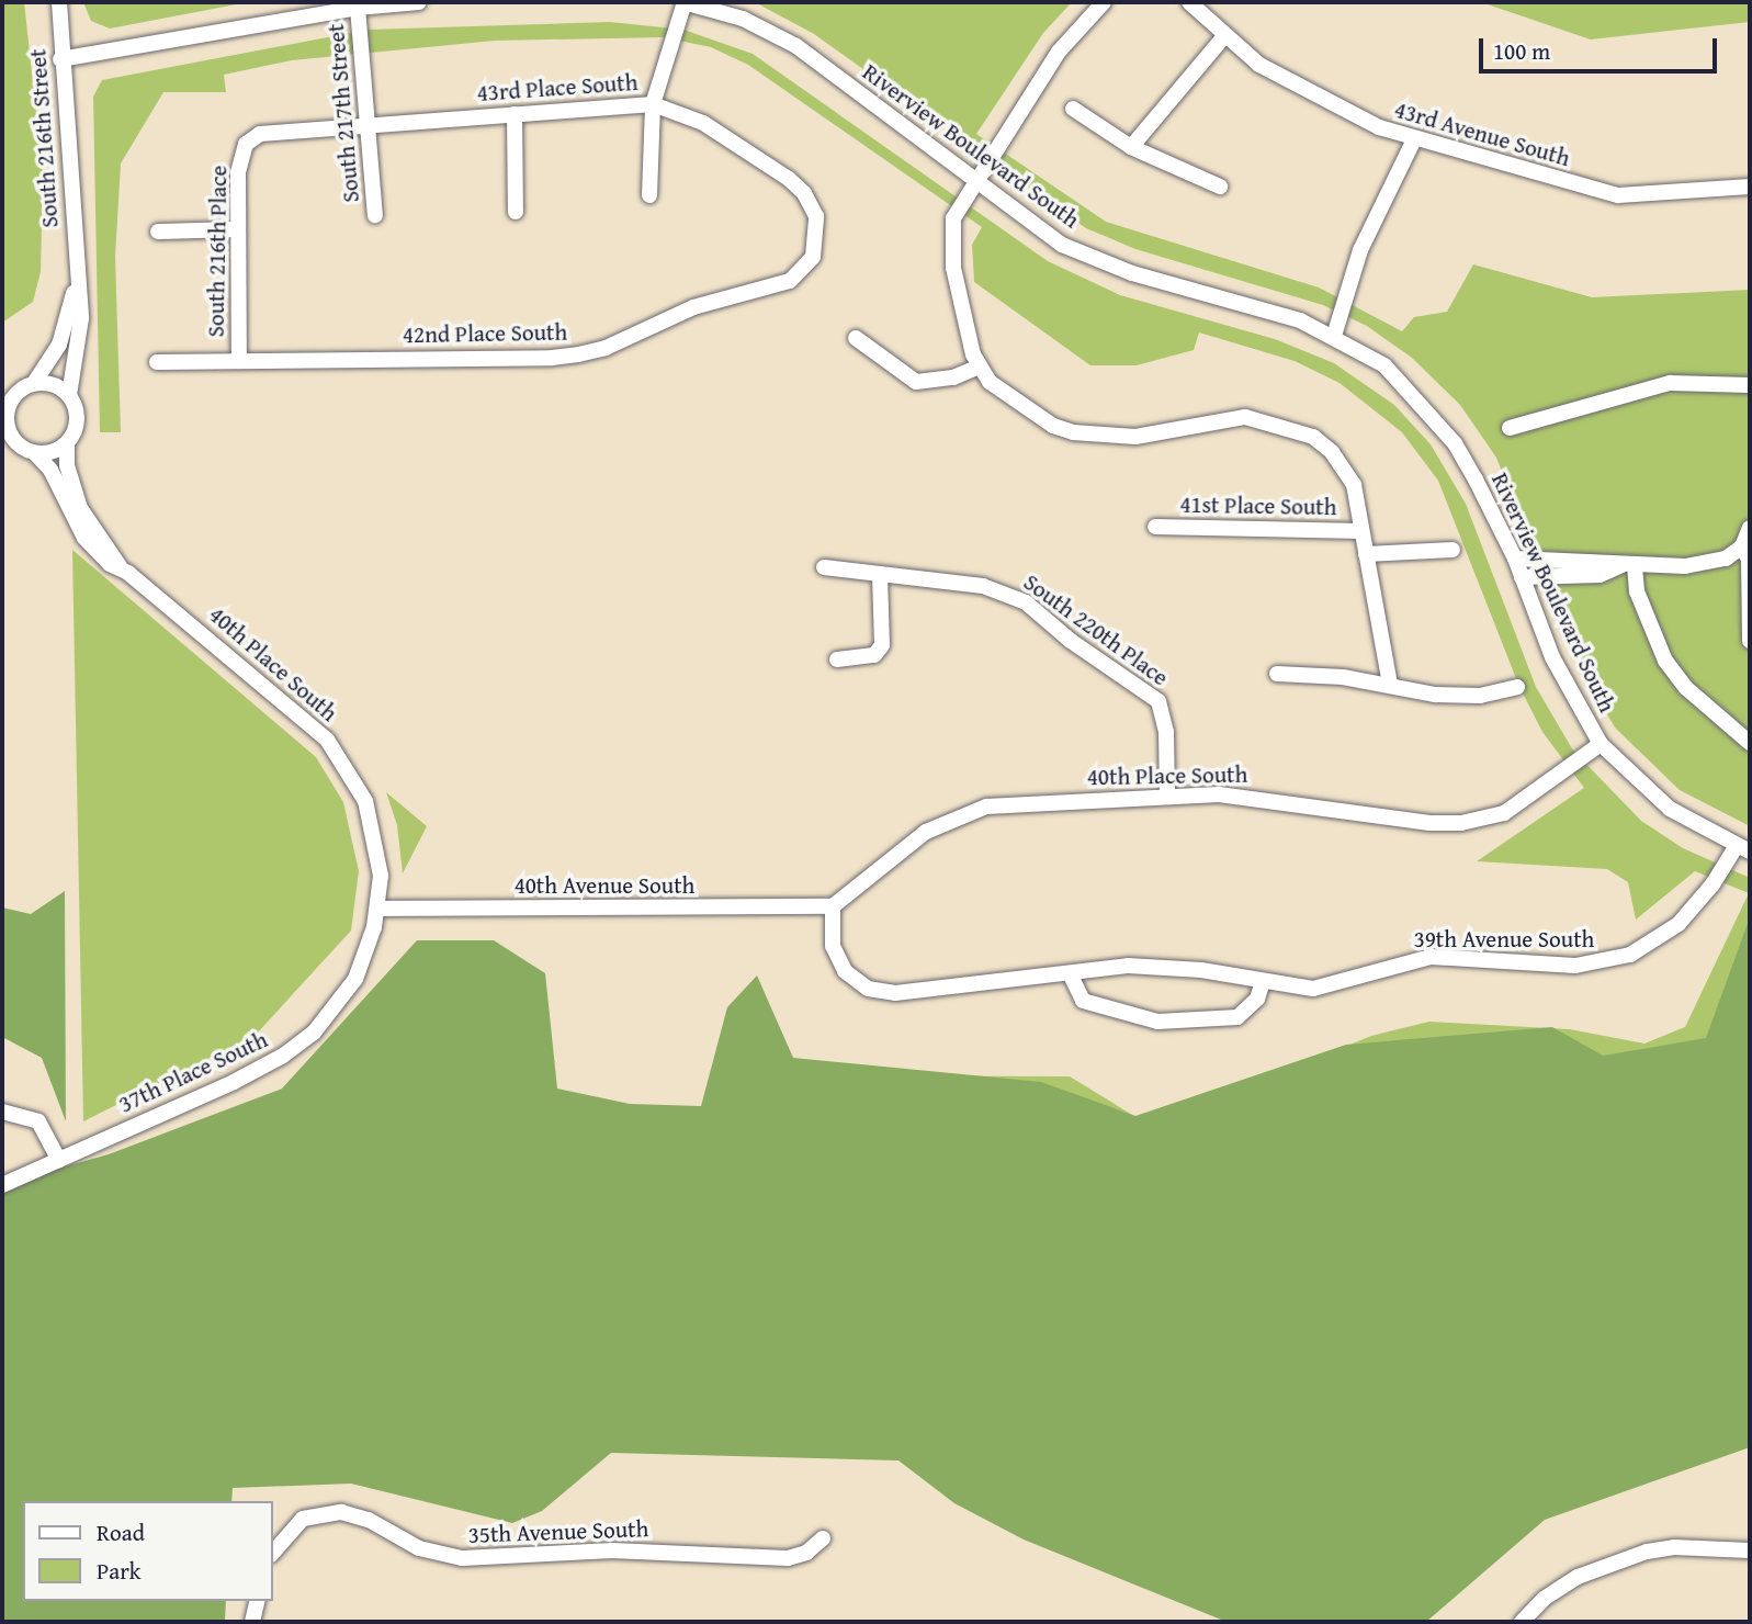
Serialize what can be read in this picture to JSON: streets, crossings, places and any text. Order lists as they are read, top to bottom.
{
  "streets": {
    "street": [
      "43rd Place South",
      "South 217th Street",
      "43rd Avenue South",
      "South 216th Street",
      "Riverview Boulevard South",
      "South 216th Place",
      "42nd Place South",
      "41st Place South",
      "South 220th Place",
      "40th Place South",
      "40th Avenue South",
      "39th Avenue South",
      "37th Place South",
      "35th Avenue South"
    ]
  },
  "crossings": [
    ["43rd Place South", "South 217th Street"],
    ["43rd Place South", "South 216th Place"],
    ["43rd Place South", "42nd Place South"],
    ["South 216th Street", "40th Place South"],
    ["Riverview Boulevard South", "40th Place South"],
    ["Riverview Boulevard South", "39th Avenue South"],
    ["South 216th Place", "42nd Place South"],
    ["South 220th Place", "40th Place South"],
    ["40th Place South", "40th Avenue South"],
    ["40th Place South", "39th Avenue South"],
    ["40th Place South", "37th Place South"],
    ["40th Avenue South", "39th Avenue South"],
    ["40th Avenue South", "37th Place South"]
  ],
  "legend": ["Road", "Park"],
  "scale_bar": "100 m"
}
